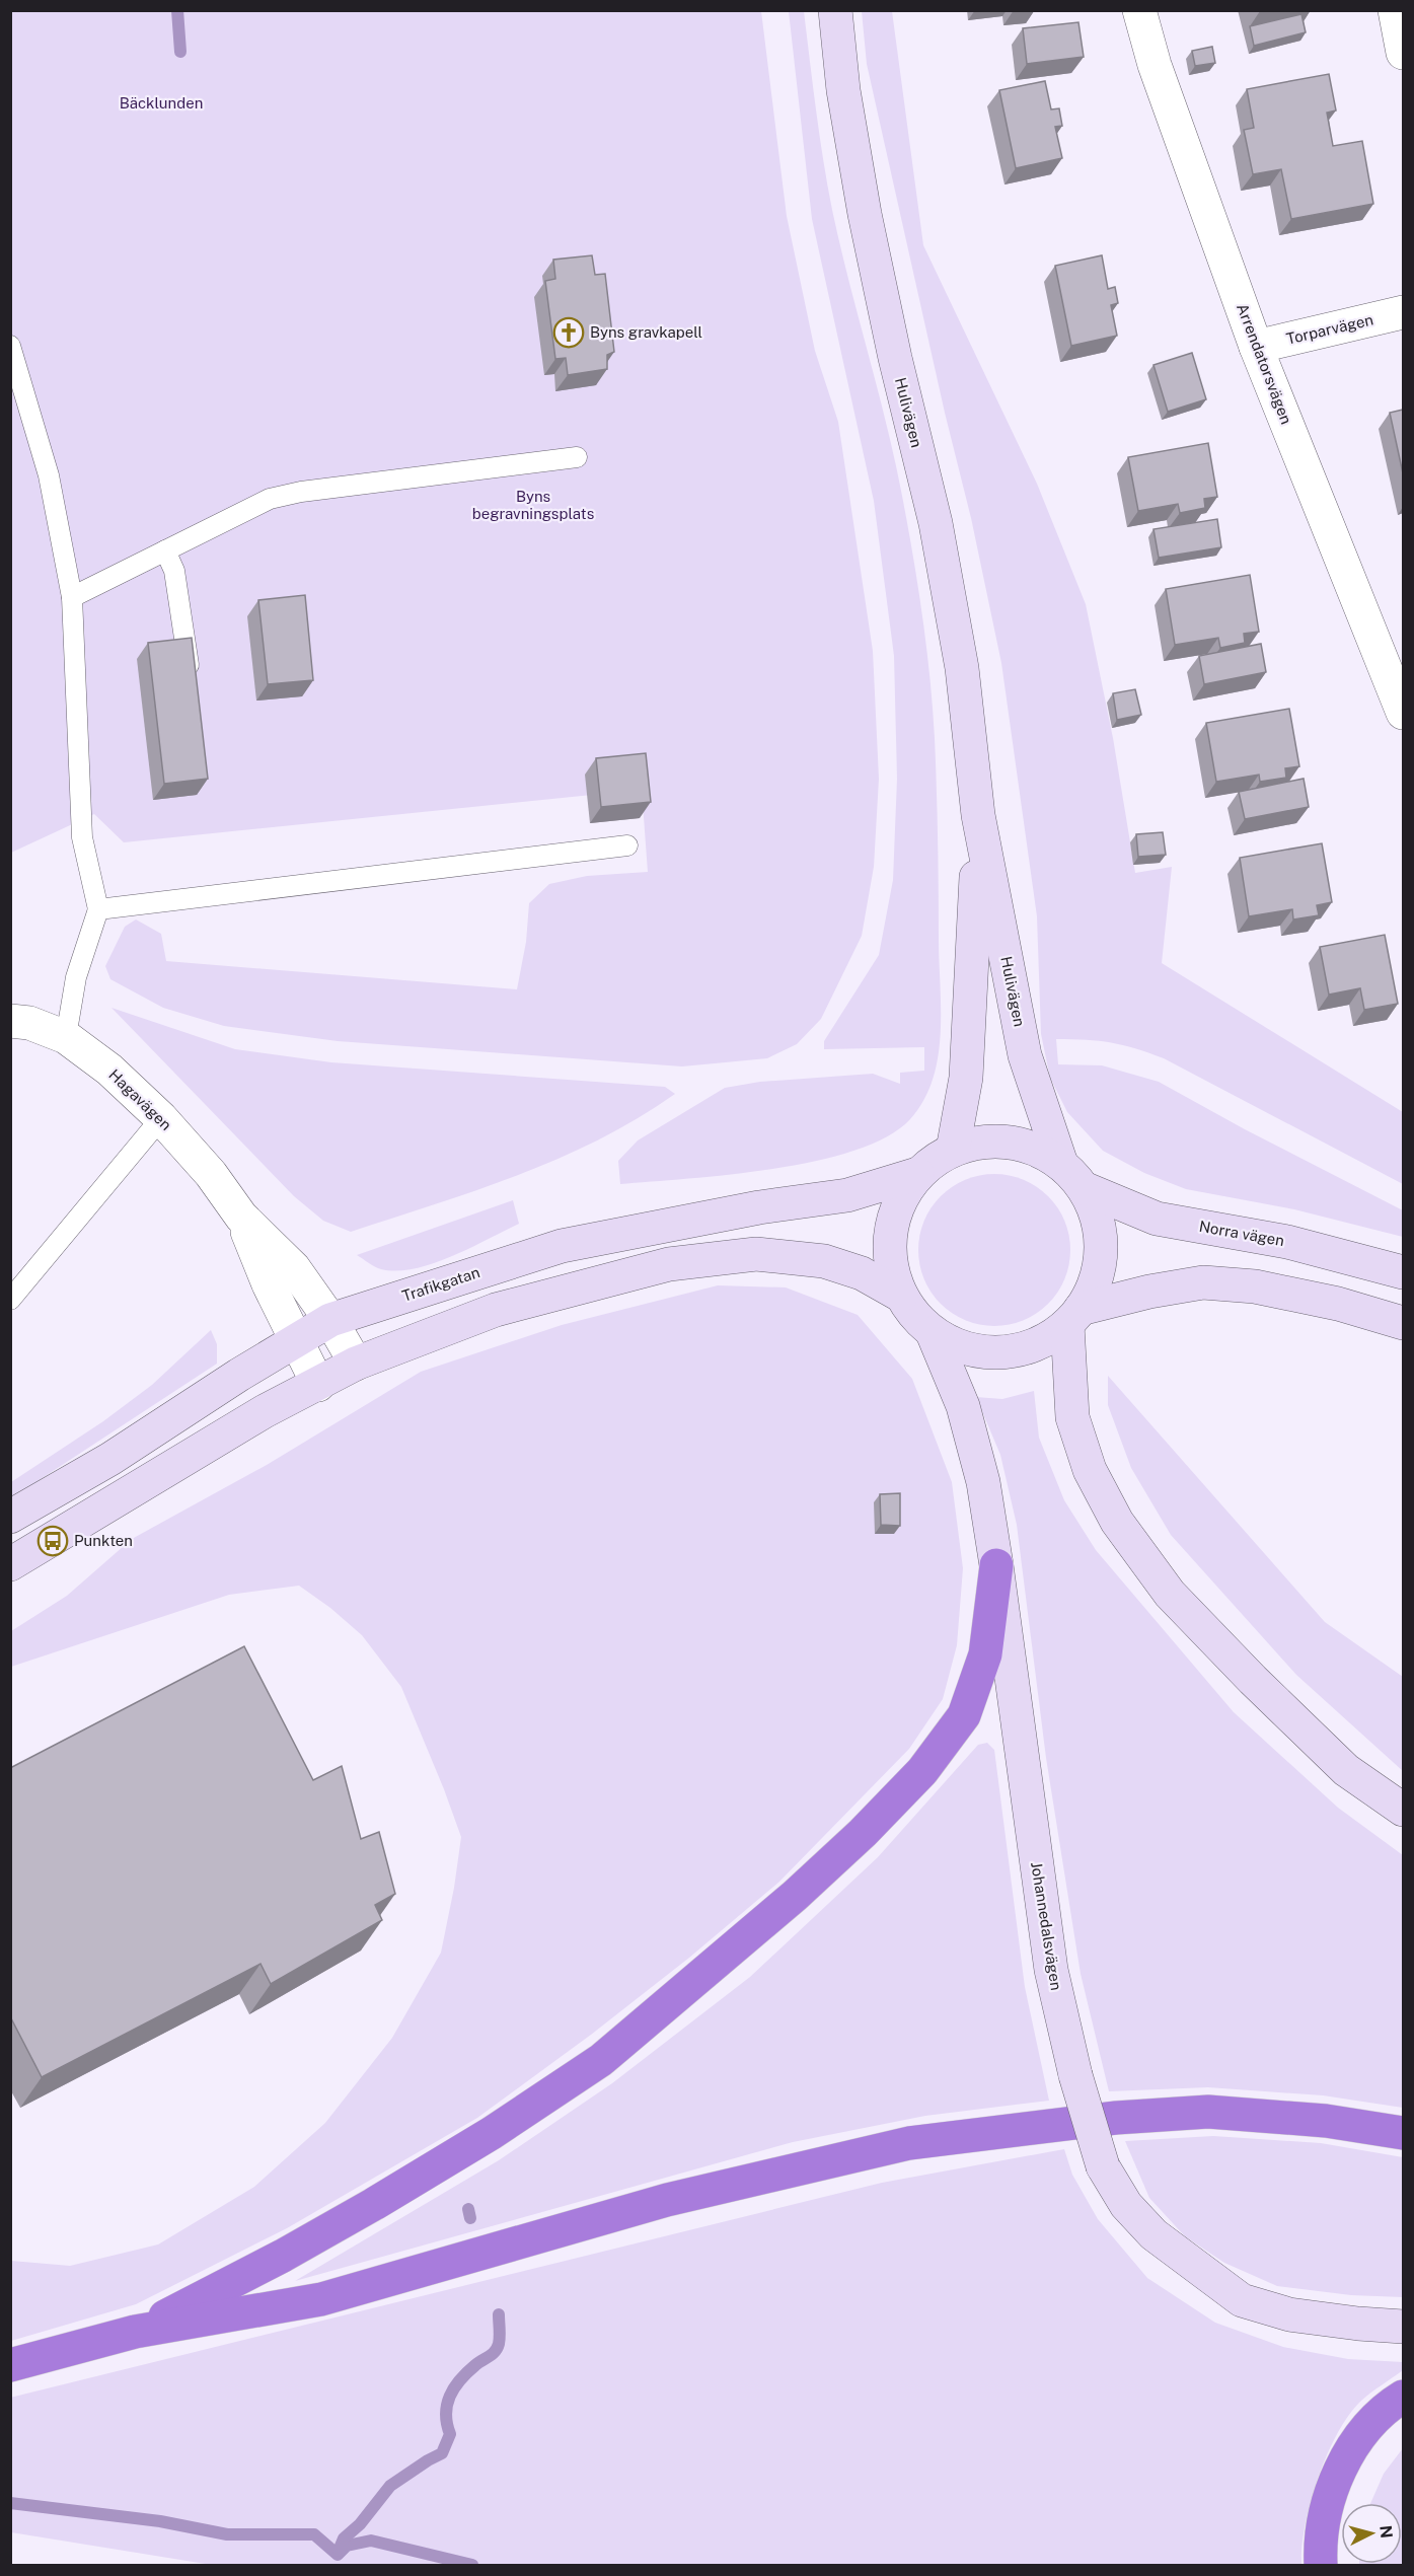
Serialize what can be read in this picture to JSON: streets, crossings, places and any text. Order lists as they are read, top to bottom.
{
  "streets": {
    "main road": [
      "Hulivägen",
      "Norra vägen",
      "Trafikgatan",
      "Johannedalsvägen"
    ],
    "street": ["Torparvägen", "Arrendatorsvägen", "Hagavägen"]
  },
  "crossings": [
    ["Torparvägen", "Arrendatorsvägen"],
    ["Hulivägen", "Norra vägen"],
    ["Hulivägen", "Trafikgatan"],
    ["Hulivägen", "Johannedalsvägen"],
    ["Hagavägen", "Trafikgatan"],
    ["Norra vägen", "Trafikgatan"],
    ["Norra vägen", "Johannedalsvägen"],
    ["Trafikgatan", "Johannedalsvägen"]
  ],
  "parks": ["Bäcklunden", "Byns begravningsplats"],
  "places": {
    "church": ["Byns gravkapell"],
    "bus stop": ["Punkten"]
  },
  "north": "right"
}
